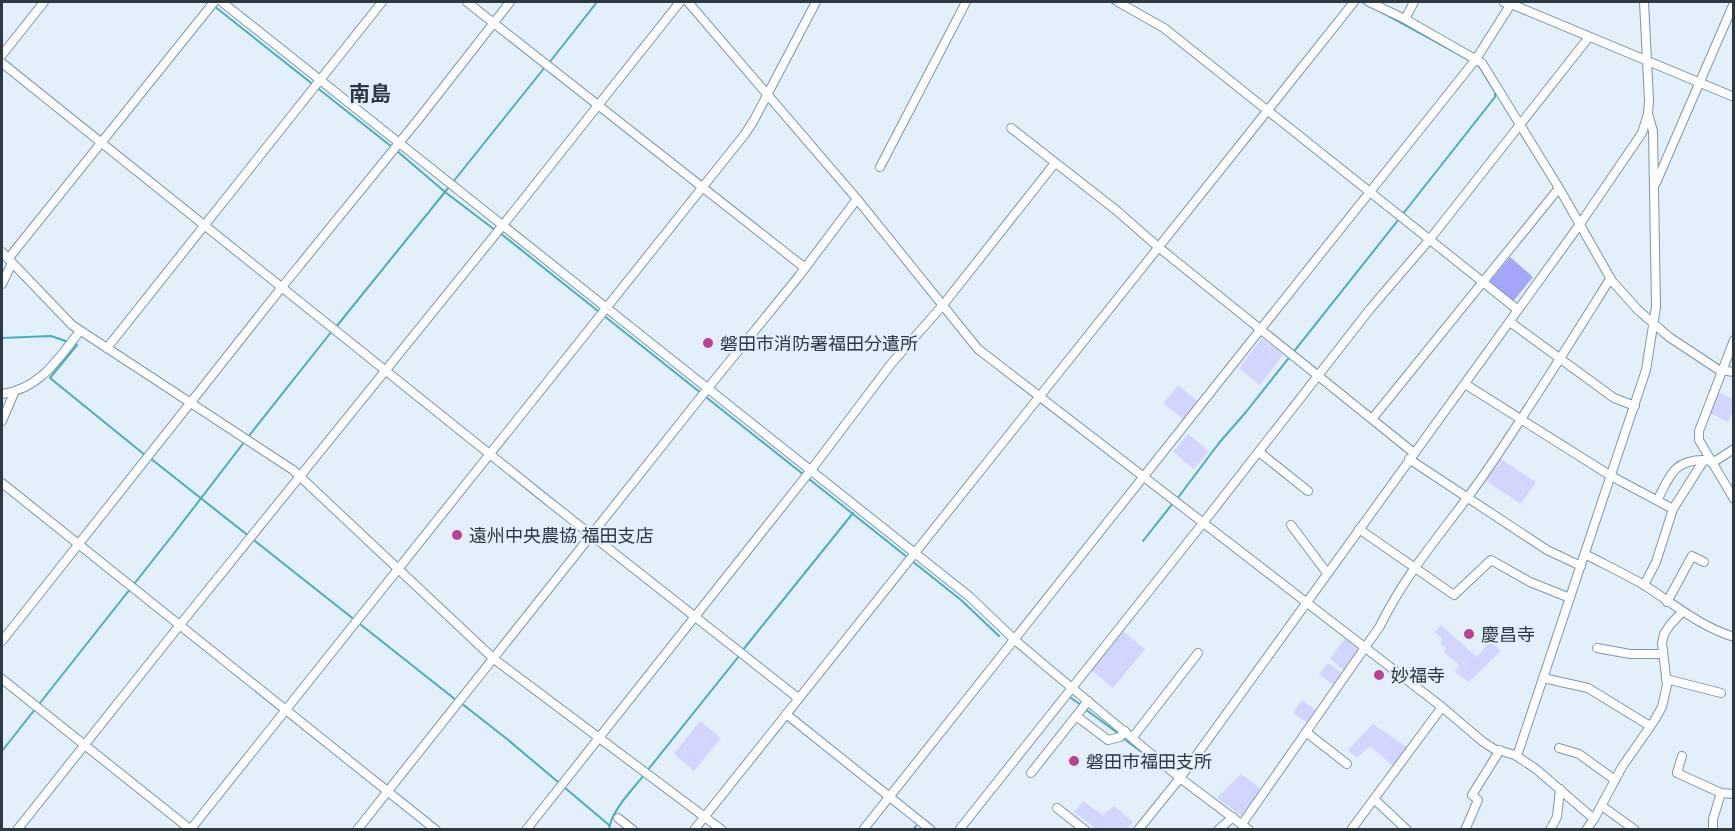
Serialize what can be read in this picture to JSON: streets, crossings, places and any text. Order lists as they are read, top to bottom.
{
  "districts": ["南島"],
  "places": [
    "磐田市消防署福田分遣所",
    "遠州中央農協 福田支店",
    "慶昌寺",
    "妙福寺",
    "磐田市福田支所"
  ]
}
